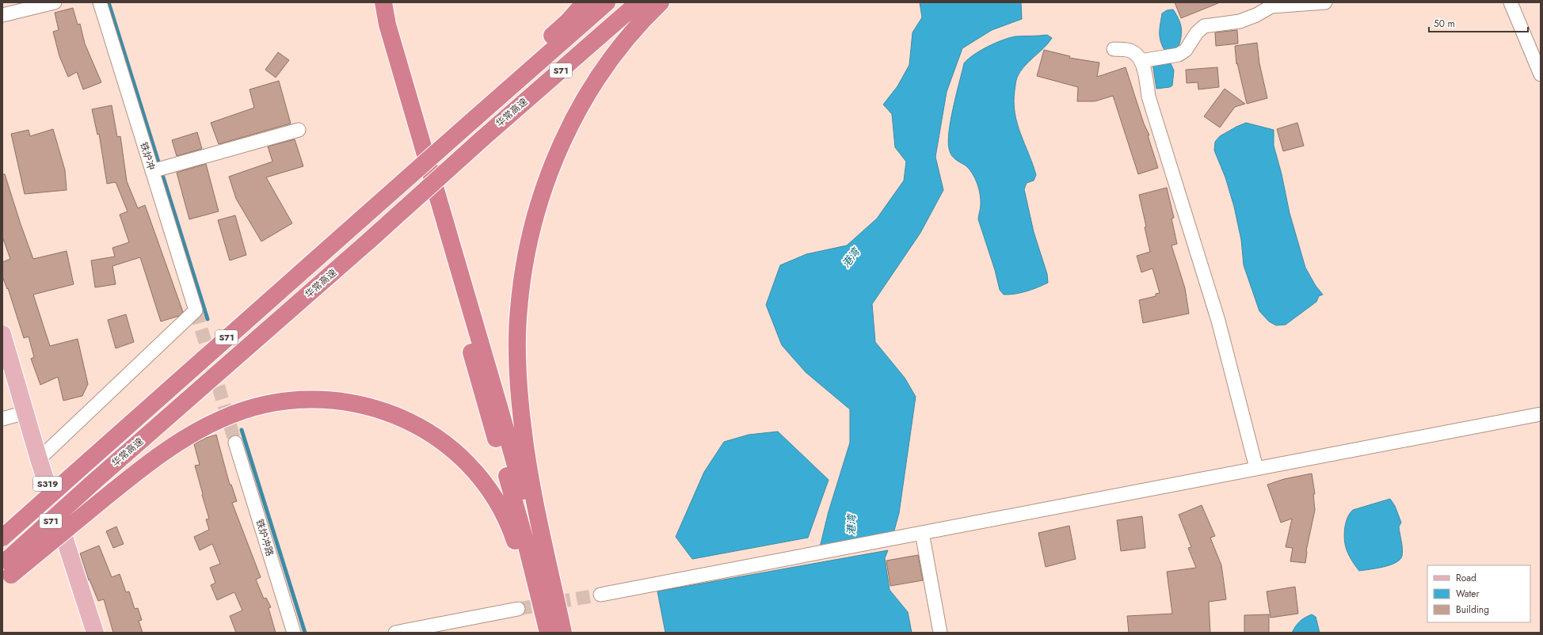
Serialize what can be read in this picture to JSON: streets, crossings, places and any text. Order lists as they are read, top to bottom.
{
  "streets": {
    "highway": ["S71", "华常高速"],
    "main road": ["S319"],
    "street": ["铁炉冲", "铁炉冲路"]
  },
  "crossings": [
    ["铁炉冲", "S319"]
  ],
  "water": ["港湾"],
  "legend": ["Road", "Water", "Building"],
  "scale_bar": "50 m"
}
